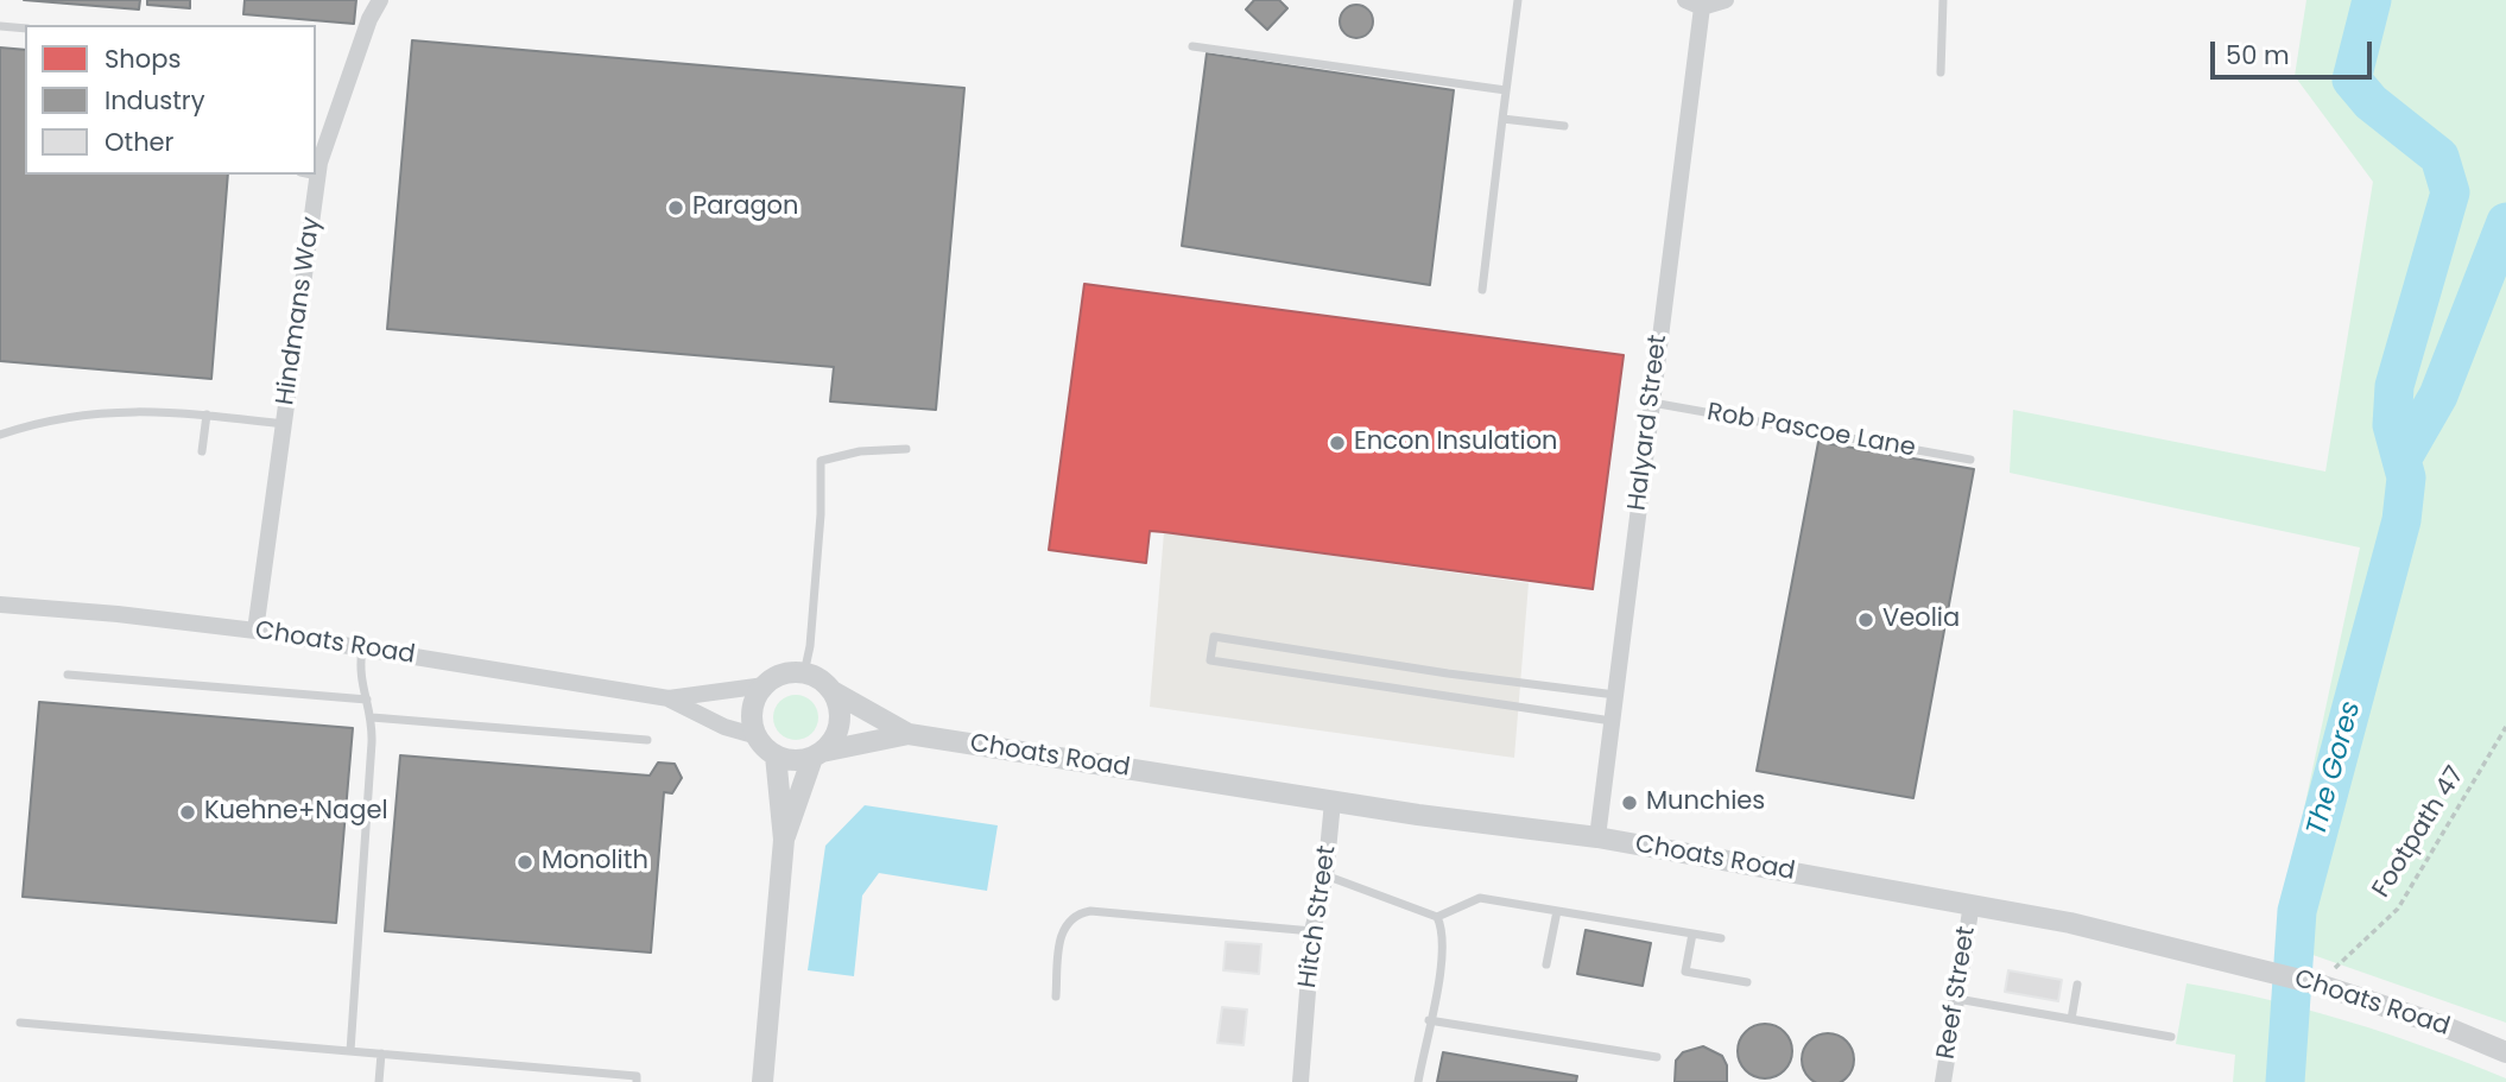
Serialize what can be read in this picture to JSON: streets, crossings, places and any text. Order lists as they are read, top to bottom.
{
  "streets": {
    "street": [
      "Hindmans Way",
      "Halyard Street",
      "Choats Road",
      "Hitch Street",
      "Reef Street"
    ],
    "lane": ["Rob Pascoe Lane"],
    "path": ["Footpath 47"]
  },
  "crossings": [
    ["Hindmans Way", "Choats Road"],
    ["Halyard Street", "Rob Pascoe Lane"],
    ["Halyard Street", "Choats Road"],
    ["Choats Road", "Footpath 47"],
    ["Choats Road", "Hitch Street"],
    ["Choats Road", "Reef Street"]
  ],
  "water": ["The Gores"],
  "places": [
    "Paragon",
    "Encon Insulation",
    "Veolia",
    "Munchies",
    "Kuehne+Nagel",
    "Monolith"
  ],
  "legend": ["Shops", "Industry", "Other"],
  "scale_bar": "50 m"
}
